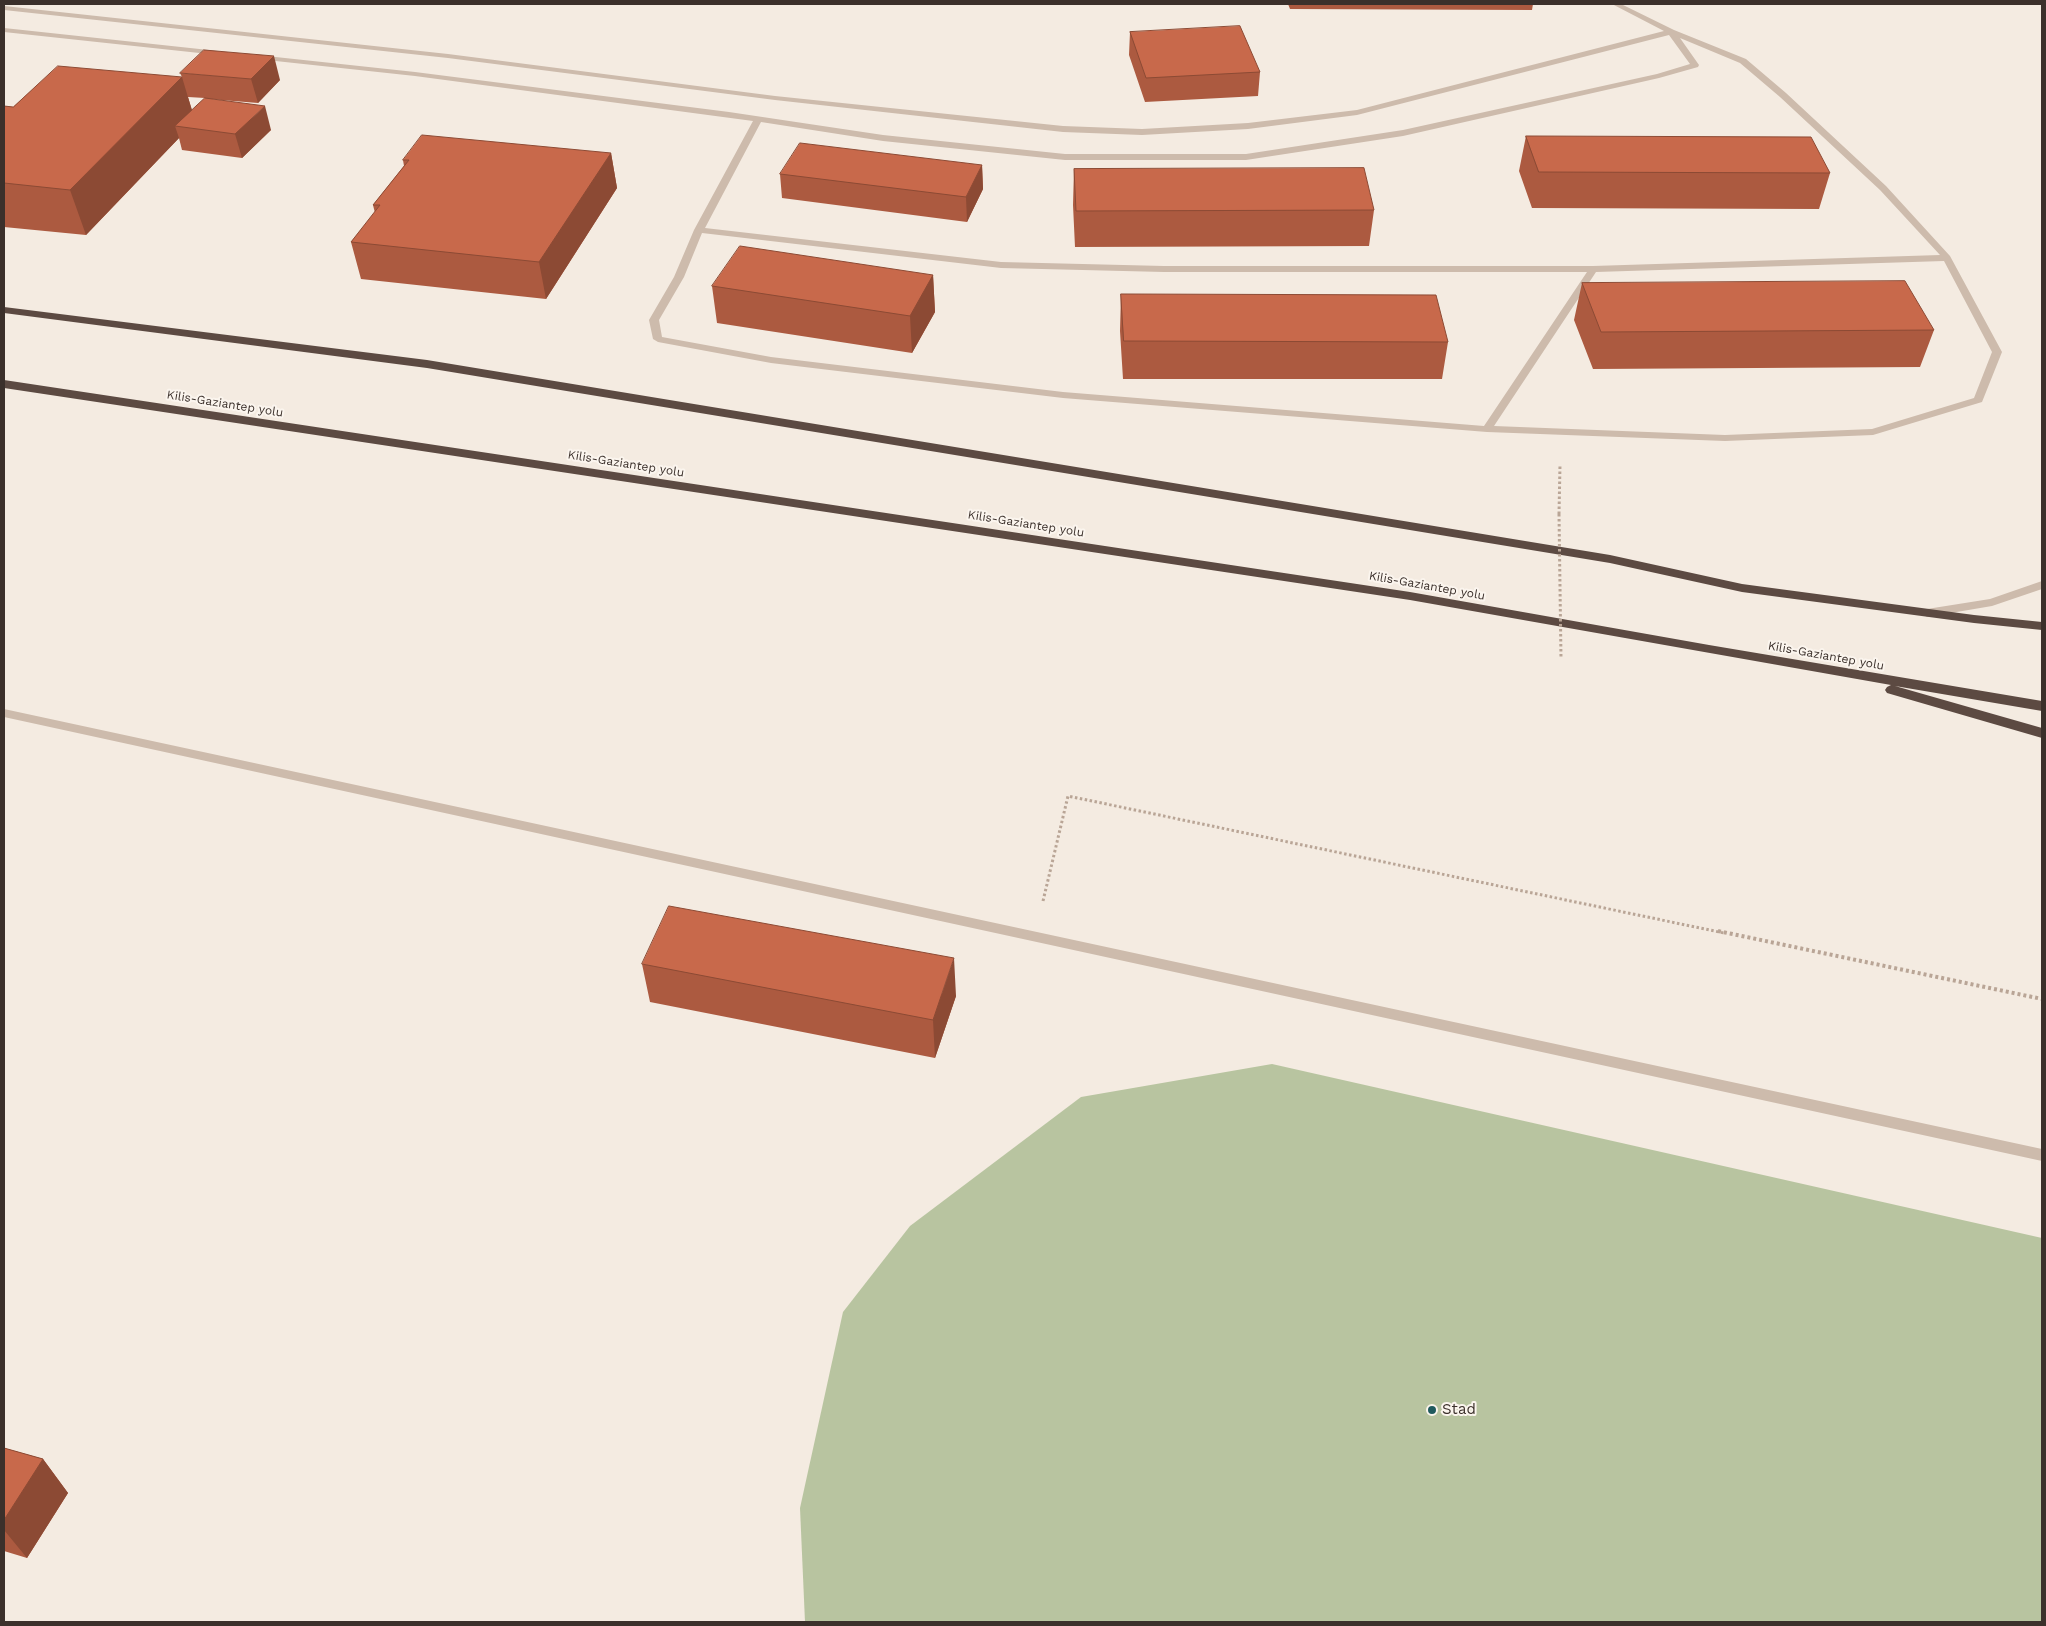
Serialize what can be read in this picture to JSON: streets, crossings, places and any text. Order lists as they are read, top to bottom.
{
  "streets": {
    "highway": ["Kilis-Gaziantep yolu"]
  },
  "places": ["Stad"]
}
